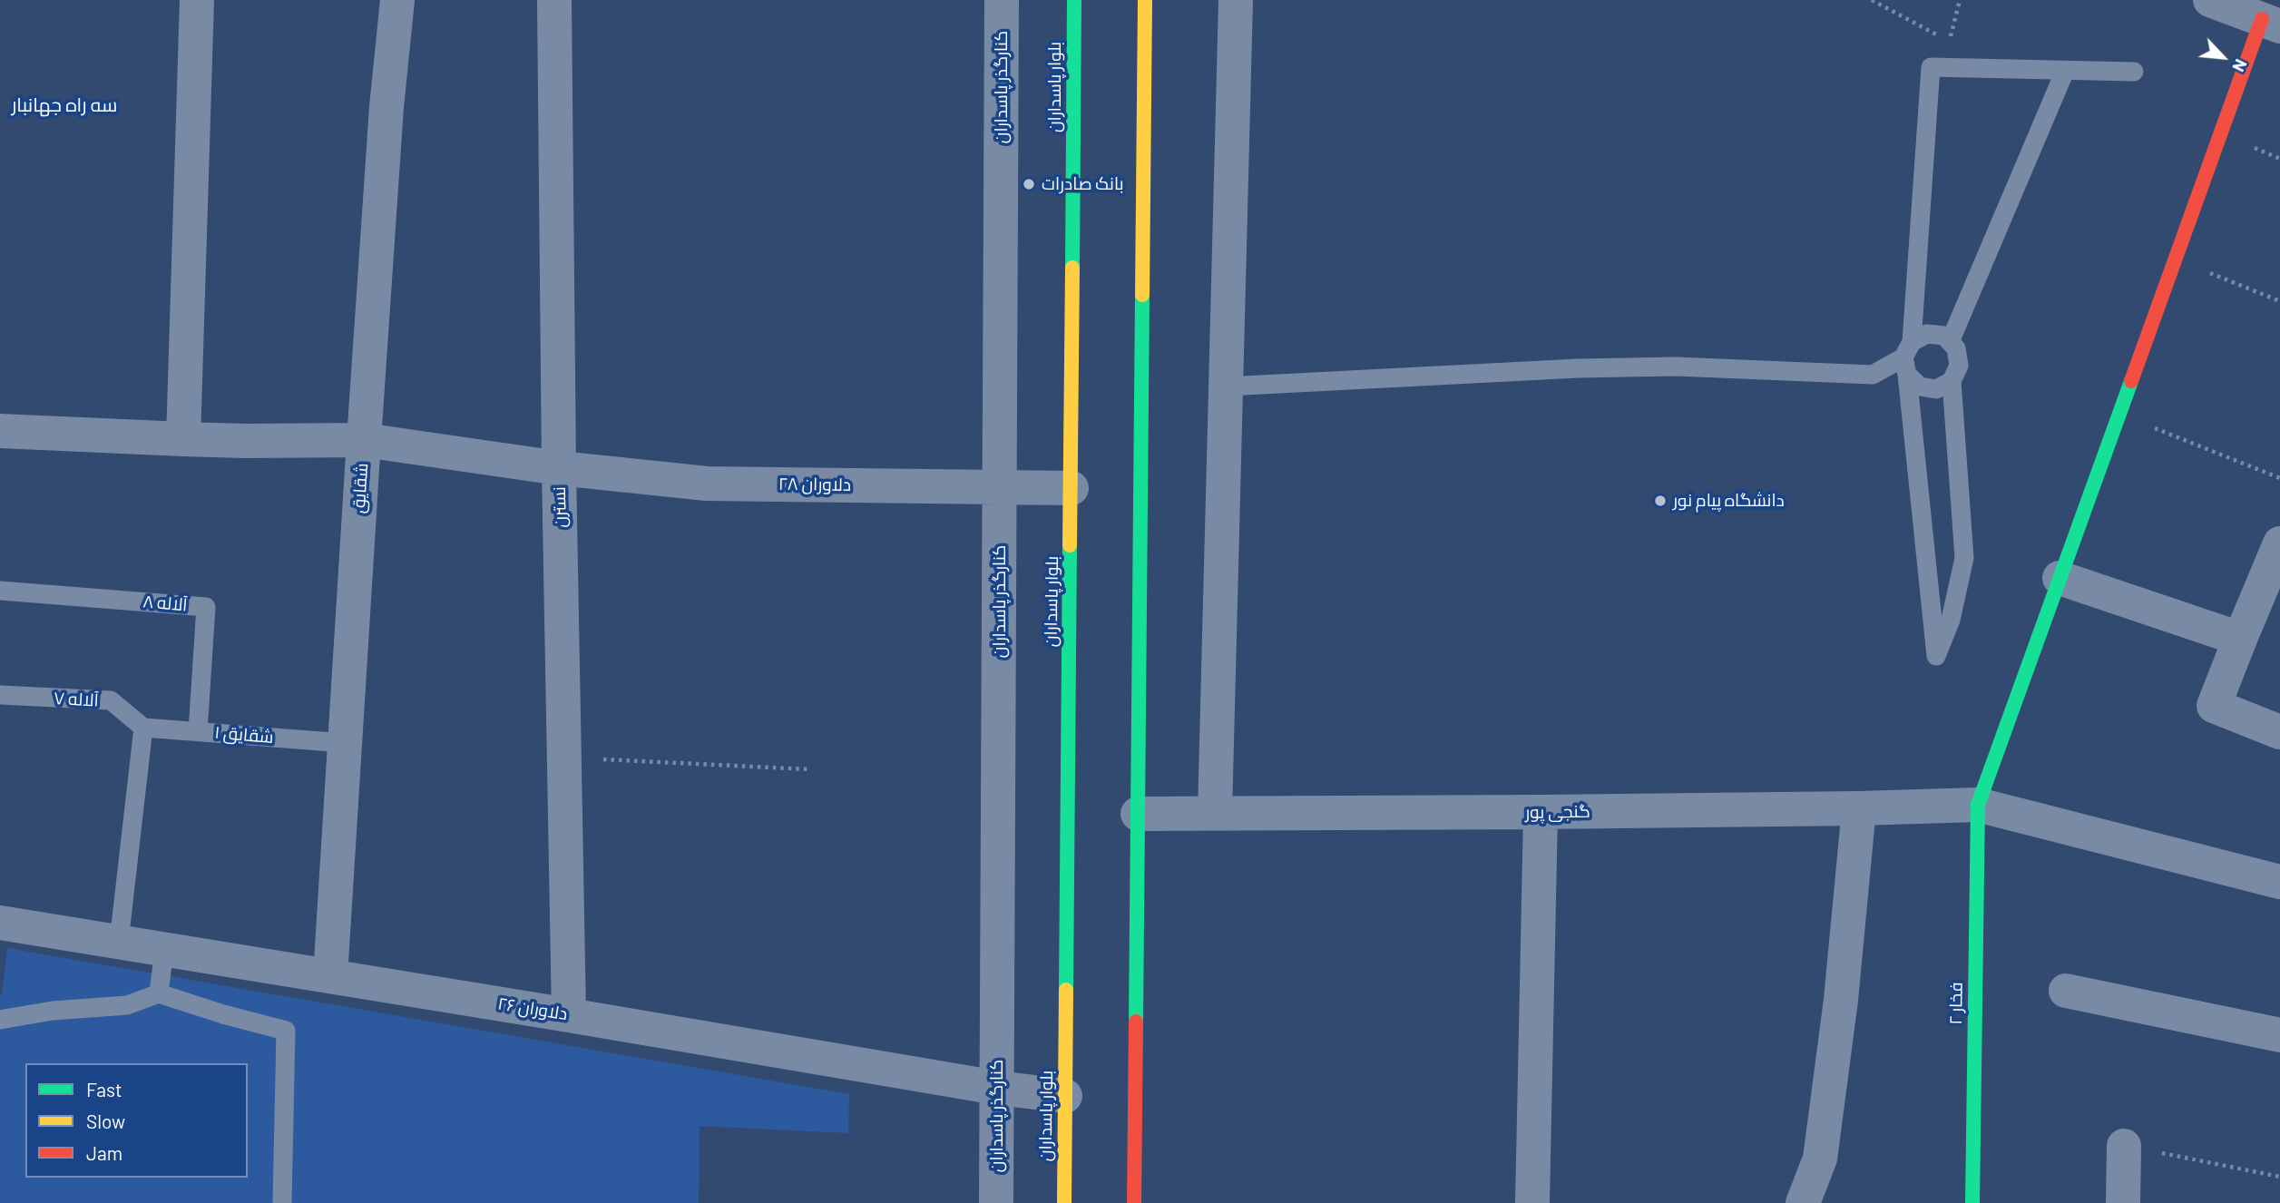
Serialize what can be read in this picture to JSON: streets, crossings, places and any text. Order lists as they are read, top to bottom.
{
  "streets": {
    "main road": ["بلوار پاسداران", "فخار ۲"],
    "street": [
      "کنارگذر پاسداران",
      "دلاوران ۲۸",
      "شقایق",
      "نسترن",
      "گنجی پور",
      "دلاوران ۲۶"
    ],
    "lane": ["آلاله ۸", "آلاله ۷", "شقایق ۱"]
  },
  "crossings": [
    ["کنارگذر پاسداران", "دلاوران ۲۸"],
    ["کنارگذر پاسداران", "دلاوران ۲۶"],
    ["بلوار پاسداران", "دلاوران ۲۸"],
    ["بلوار پاسداران", "دلاوران ۲۶"],
    ["دلاوران ۲۸", "شقایق"],
    ["دلاوران ۲۸", "نسترن"],
    ["شقایق", "شقایق ۱"],
    ["شقایق", "دلاوران ۲۶"],
    ["نسترن", "دلاوران ۲۶"],
    ["آلاله ۸", "شقایق ۱"],
    ["آلاله ۷", "شقایق ۱"],
    ["گنجی پور", "فخار ۲"]
  ],
  "districts": ["سه راه جهانبار"],
  "places": ["بانک صادرات", "دانشگاه پیام نور"],
  "legend": ["Fast", "Slow", "Jam"],
  "north": "bottom right"
}
